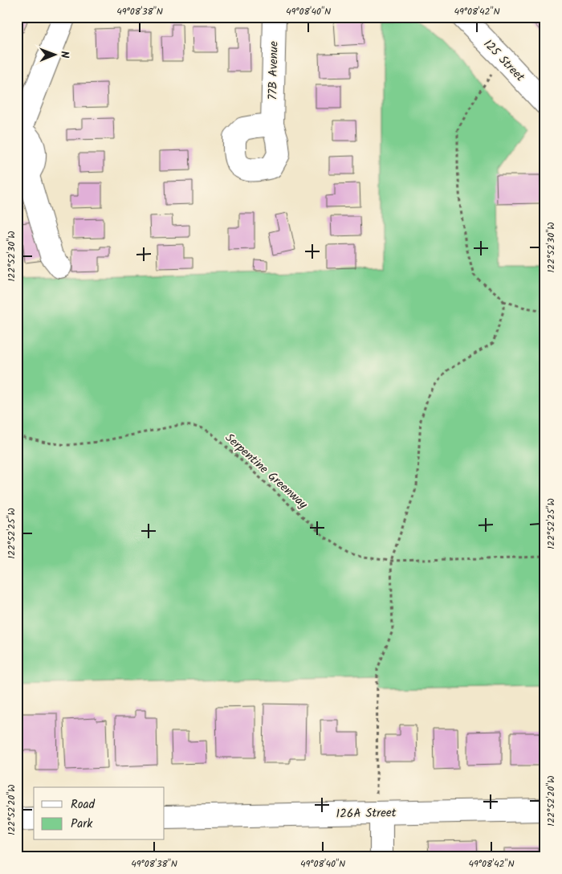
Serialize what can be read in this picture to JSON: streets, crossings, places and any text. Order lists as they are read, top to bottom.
{
  "streets": {
    "street": ["125 Street", "77B Avenue", "126A Street"],
    "path": ["Serpentine Greenway"]
  },
  "legend": ["Road", "Park"],
  "north": "right",
  "coordinates": [
    "49°08'38\"N",
    "49°08'40\"N",
    "49°08'42\"N",
    "122°52'30\"W",
    "122°52'25\"W",
    "122°52'20\"W"
  ]
}
